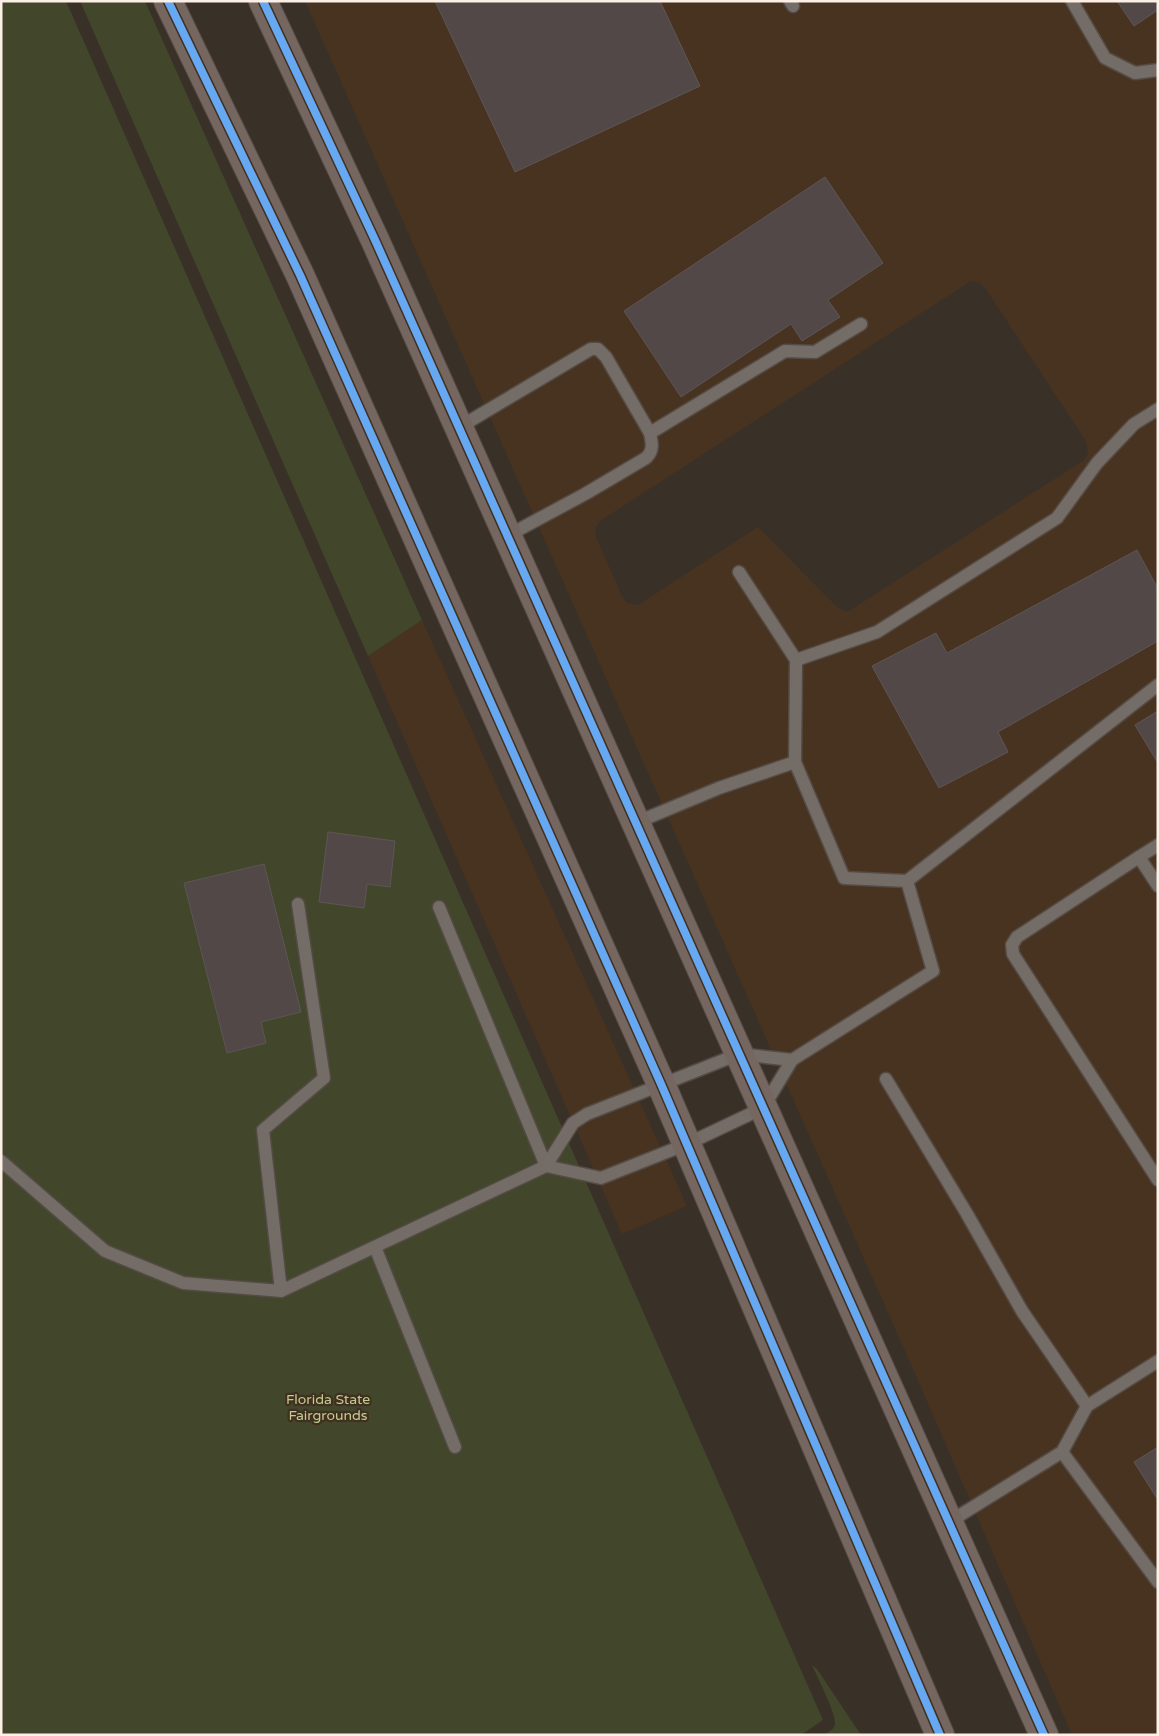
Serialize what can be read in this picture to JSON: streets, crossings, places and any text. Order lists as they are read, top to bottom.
{
  "parks": ["Florida State Fairgrounds"]
}
